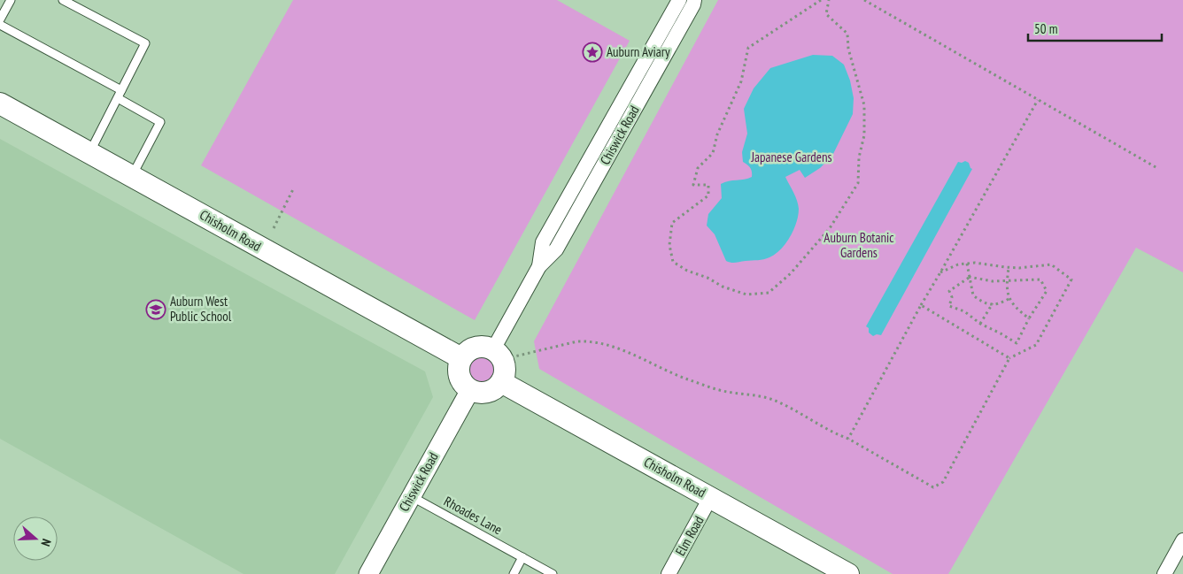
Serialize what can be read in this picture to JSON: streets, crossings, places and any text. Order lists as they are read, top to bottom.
{
  "streets": {
    "main road": ["Chisholm Road"],
    "street": ["Chiswick Road", "Elm Road"],
    "lane": ["Rhoades Lane"]
  },
  "crossings": [
    ["Chiswick Road", "Chisholm Road"],
    ["Chiswick Road", "Rhoades Lane"],
    ["Chisholm Road", "Elm Road"]
  ],
  "parks": ["Japanese Gardens", "Auburn Botanic Gardens"],
  "places": {
    "place": ["Auburn Aviary"],
    "school or university": ["Auburn West Public School"]
  },
  "scale_bar": "50 m",
  "north": "right"
}
